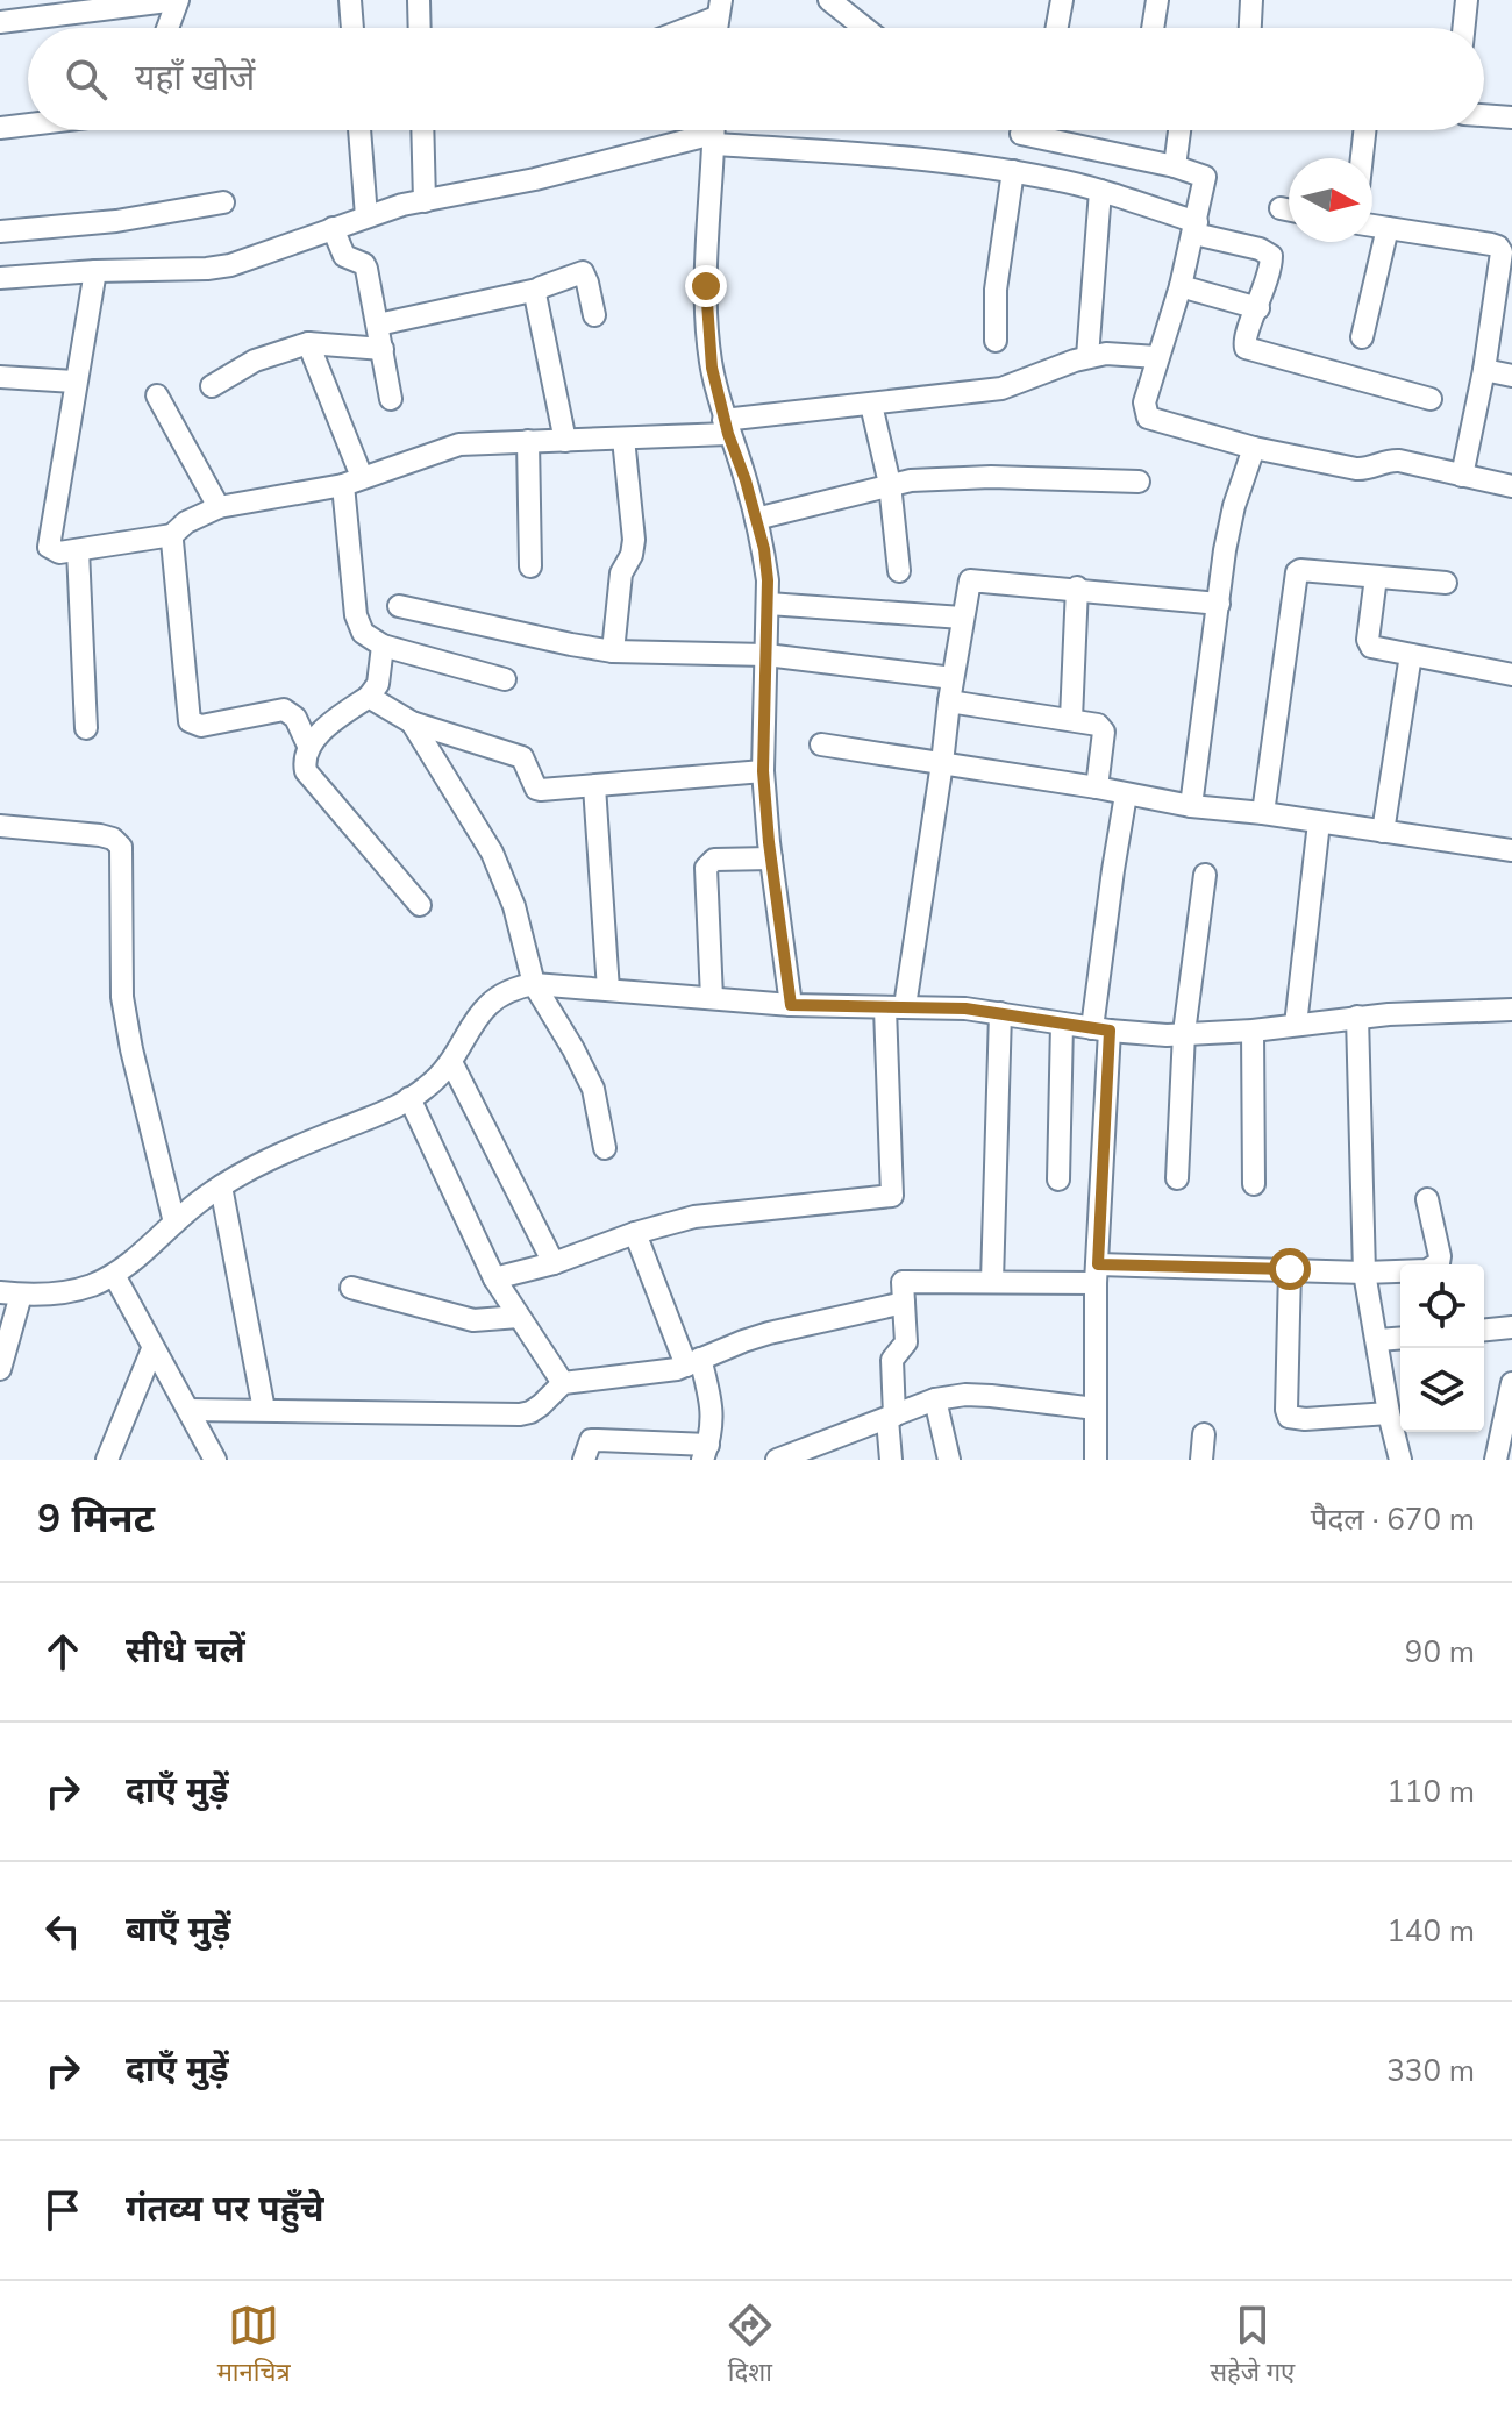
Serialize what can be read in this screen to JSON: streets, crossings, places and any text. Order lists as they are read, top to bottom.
{
  "north": "right",
  "page": {
    "search": "यहाँ खोजें",
    "heading": ["9 मिनट", "पैदल · 670 m"],
    "list": [
      ["सीधे चलें", "90 m"],
      ["दाएँ मुड़ें", "110 m"],
      ["बाएँ मुड़ें", "140 m"],
      ["दाएँ मुड़ें", "330 m"],
      "गंतव्य पर पहुँचे"
    ],
    "nav": ["मानचित्र", "दिशा", "सहेजे गए"]
  }
}
